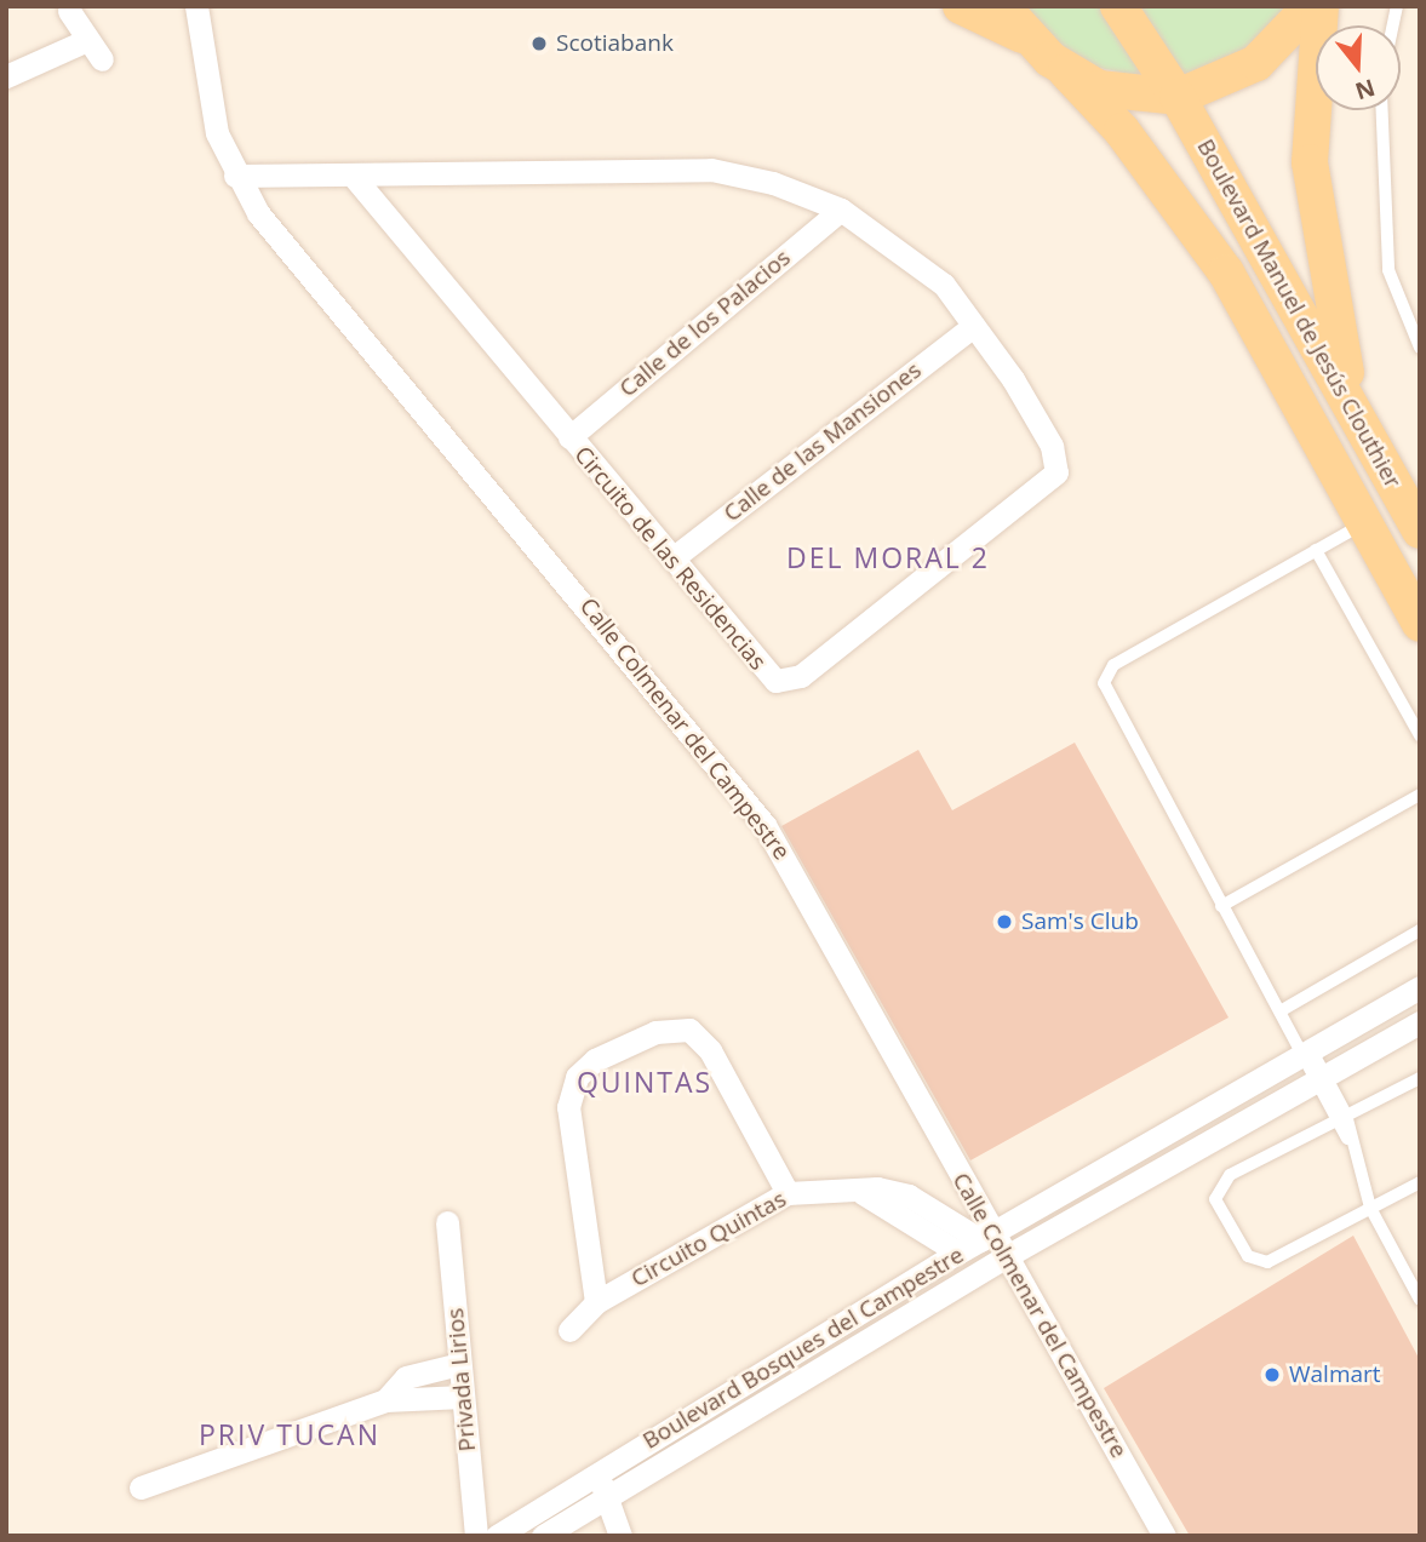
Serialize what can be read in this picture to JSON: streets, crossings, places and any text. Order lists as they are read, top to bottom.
{
  "streets": {
    "main road": ["Boulevard Manuel de Jesús Clouthier"],
    "street": [
      "Calle de los Palacios",
      "Calle de las Mansiones",
      "Circuito de las Residencias",
      "Calle Colmenar del Campestre",
      "Circuito Quintas",
      "Boulevard Bosques del Campestre",
      "Privada Lirios"
    ]
  },
  "crossings": [
    ["Calle de los Palacios", "Circuito de las Residencias"],
    ["Calle de las Mansiones", "Circuito de las Residencias"],
    ["Circuito de las Residencias", "Calle Colmenar del Campestre"],
    ["Calle Colmenar del Campestre", "Circuito Quintas"],
    ["Calle Colmenar del Campestre", "Boulevard Bosques del Campestre"],
    ["Circuito Quintas", "Boulevard Bosques del Campestre"]
  ],
  "districts": ["DEL MORAL 2", "QUINTAS", "PRIV TUCAN"],
  "places": ["Scotiabank", "Sam's Club", "Walmart"],
  "north": "bottom"
}
